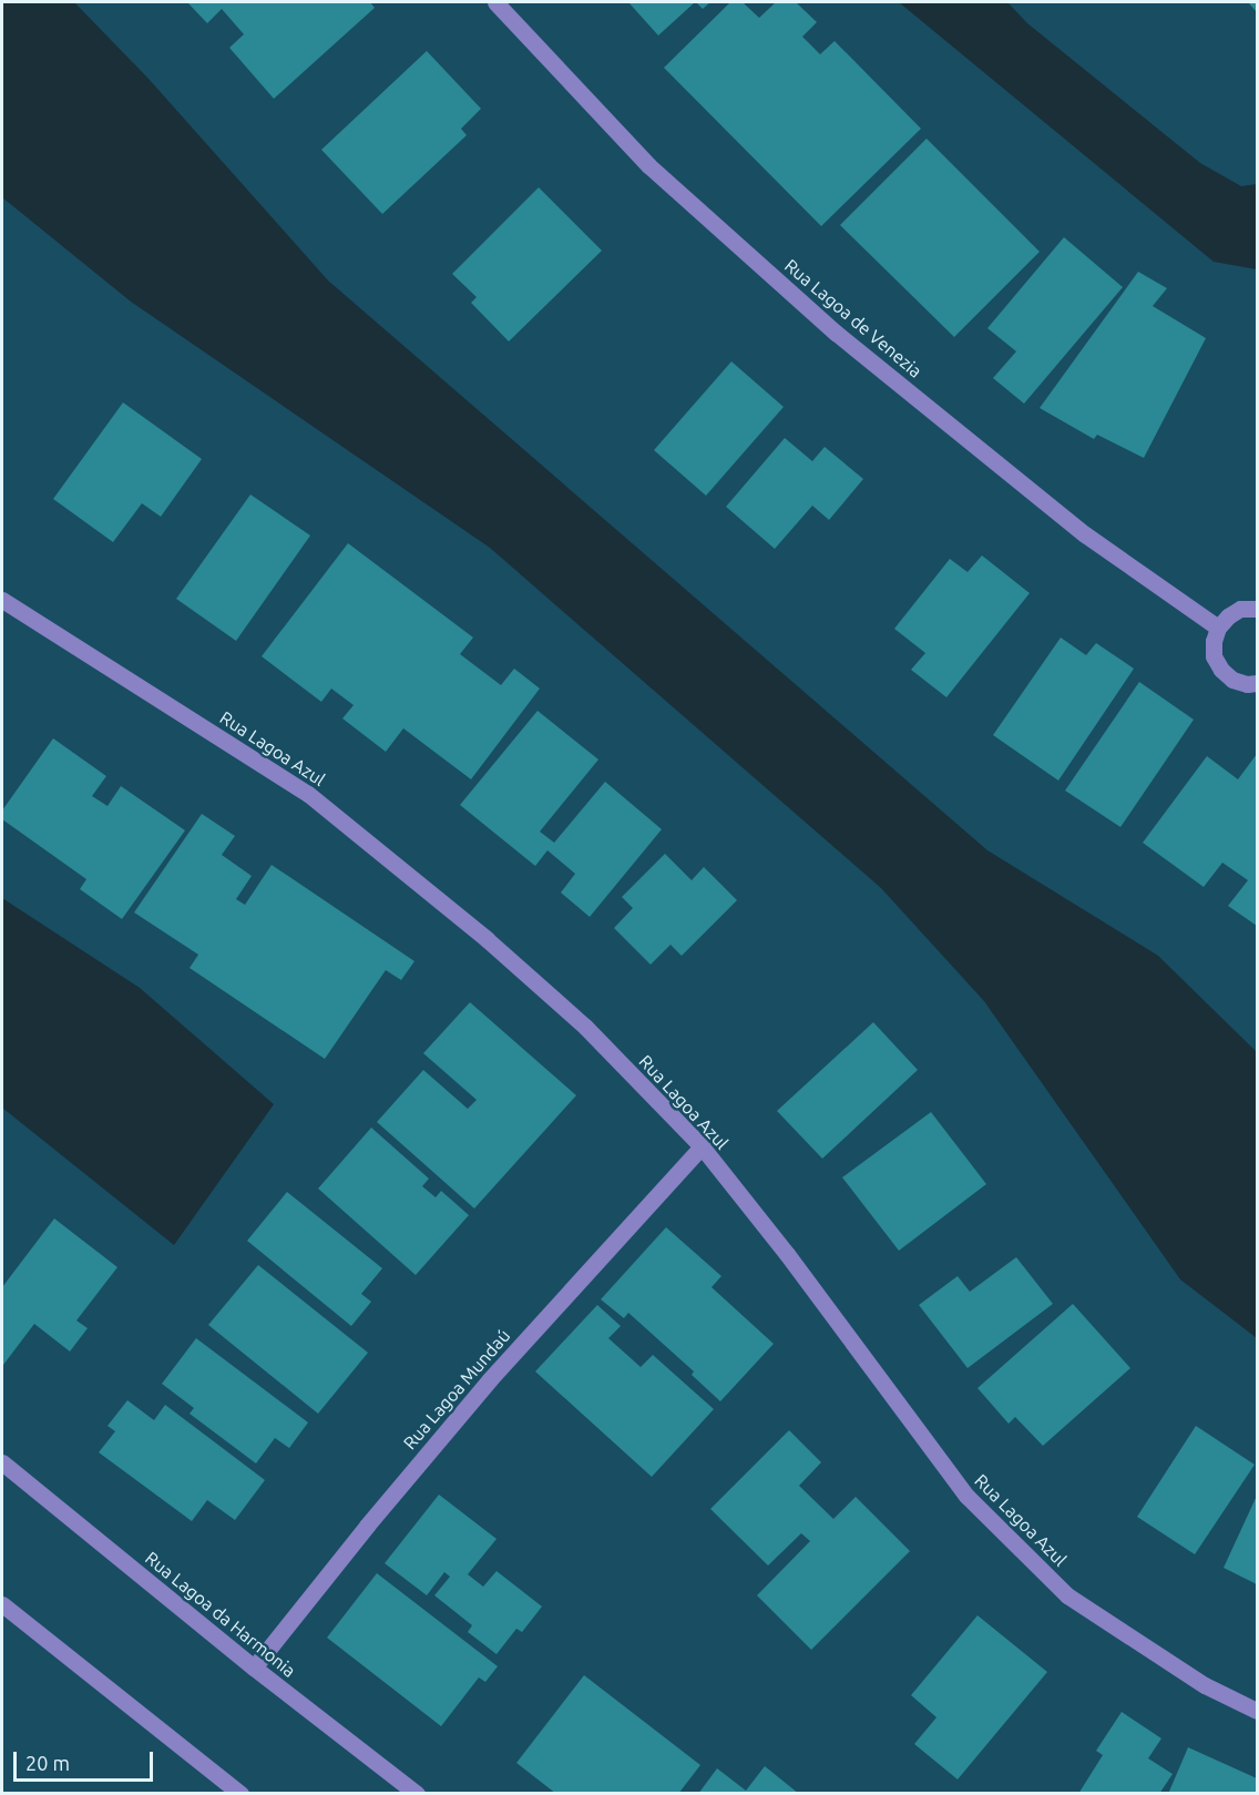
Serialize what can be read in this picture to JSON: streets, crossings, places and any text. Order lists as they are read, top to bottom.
{
  "streets": {
    "street": [
      "Rua Lagoa de Venezia",
      "Rua Lagoa Azul",
      "Rua Lagoa Mundaú",
      "Rua Lagoa da Harmonia"
    ]
  },
  "crossings": [
    ["Rua Lagoa Azul", "Rua Lagoa Mundaú"],
    ["Rua Lagoa Mundaú", "Rua Lagoa da Harmonia"]
  ],
  "scale_bar": "20 m"
}
